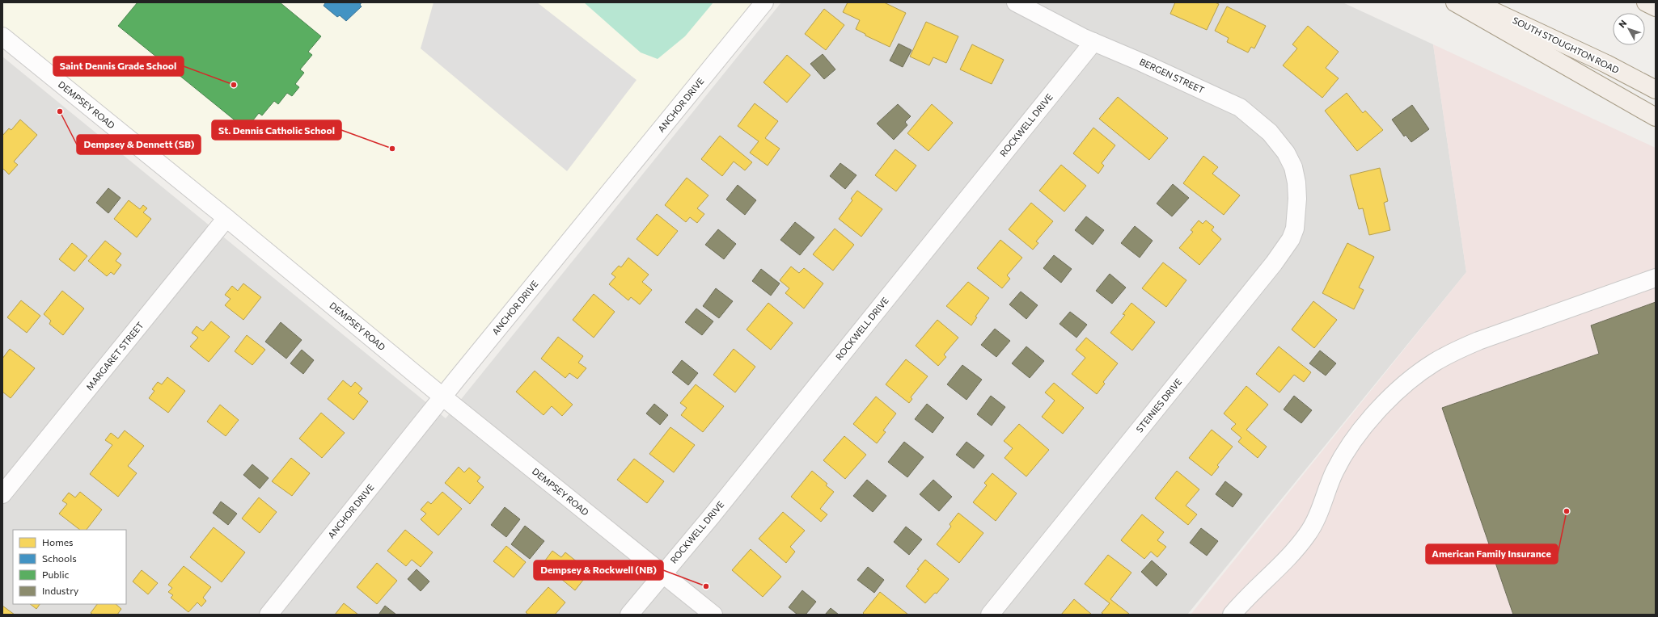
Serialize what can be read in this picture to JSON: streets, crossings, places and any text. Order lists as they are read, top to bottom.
{
  "streets": {
    "main road": ["SOUTH STOUGHTON ROAD"],
    "street": [
      "BERGEN STREET",
      "DEMPSEY ROAD",
      "ANCHOR DRIVE",
      "ROCKWELL DRIVE",
      "MARGARET STREET",
      "STEINIES DRIVE"
    ]
  },
  "crossings": [
    ["BERGEN STREET", "ROCKWELL DRIVE"],
    ["BERGEN STREET", "STEINIES DRIVE"],
    ["DEMPSEY ROAD", "ANCHOR DRIVE"],
    ["DEMPSEY ROAD", "ROCKWELL DRIVE"],
    ["DEMPSEY ROAD", "MARGARET STREET"]
  ],
  "places": [
    "Saint Dennis Grade School",
    "Dempsey & Dennett (SB)",
    "St. Dennis Catholic School",
    "American Family Insurance",
    "Dempsey & Rockwell (NB)"
  ],
  "legend": [
    "Homes",
    "Schools",
    "Public",
    "Industry"
  ],
  "north": "top left"
}
